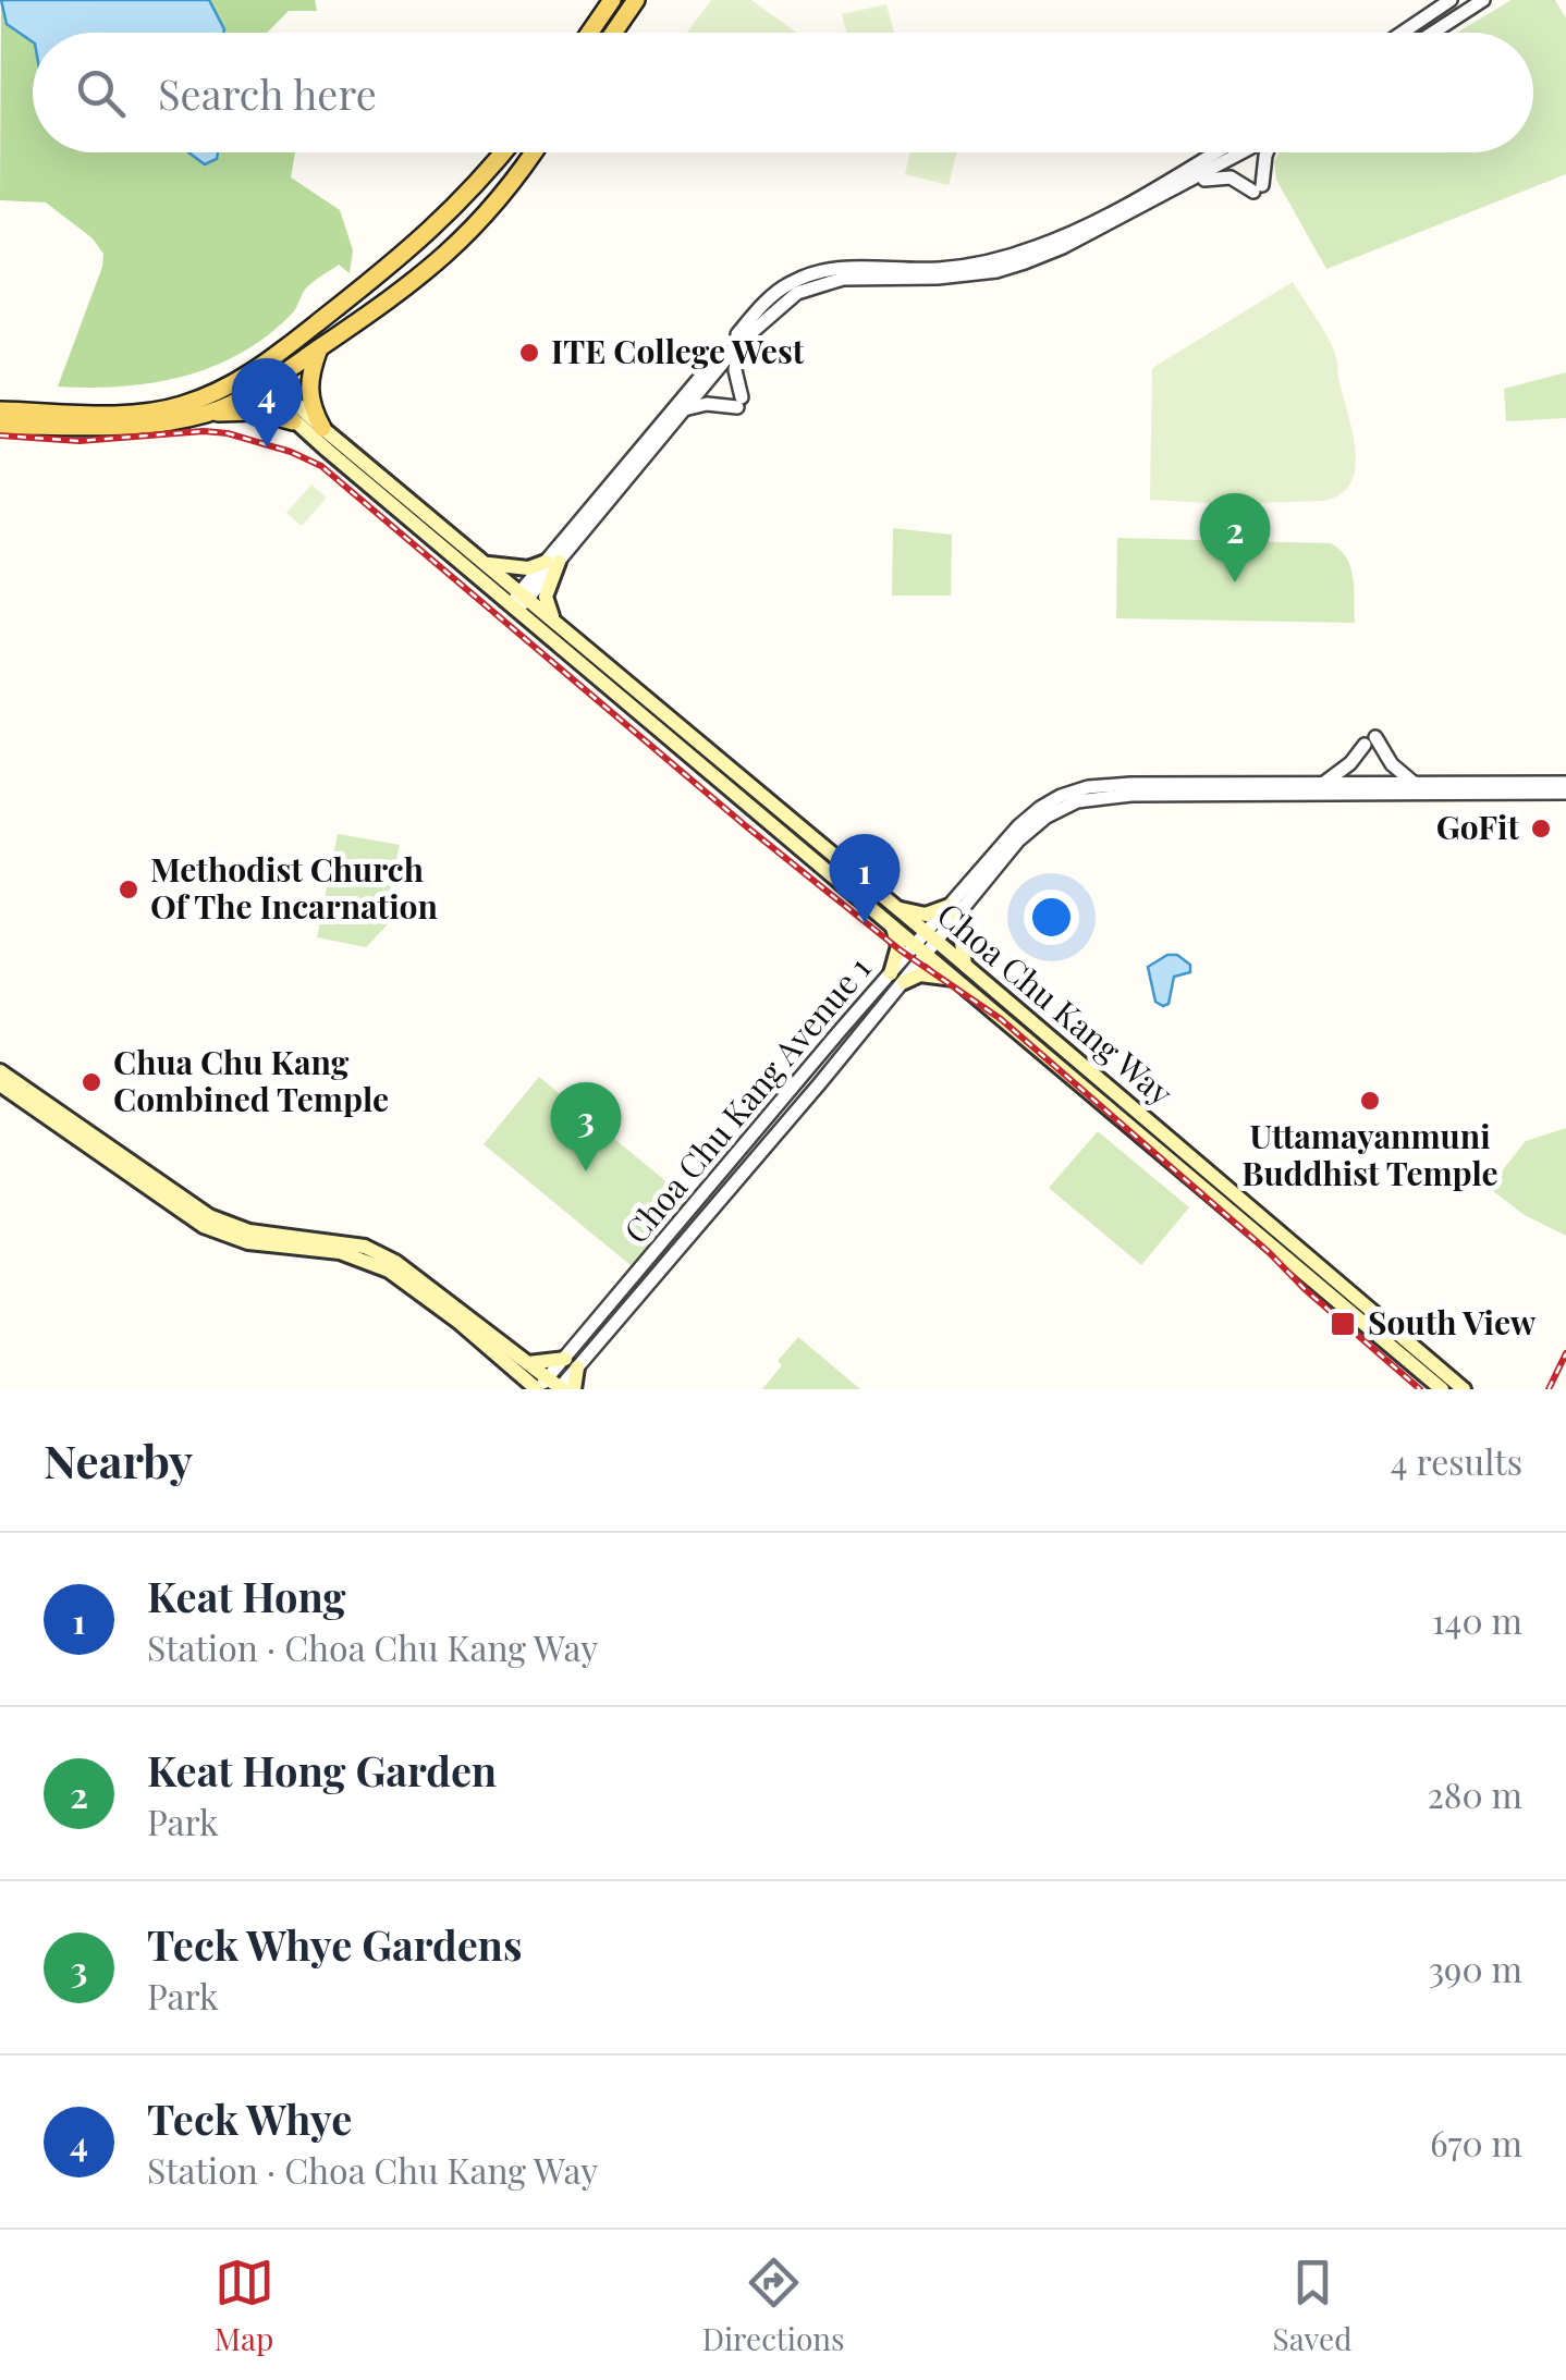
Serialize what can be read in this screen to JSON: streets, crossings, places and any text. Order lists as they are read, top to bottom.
{
  "streets": {
    "main road": ["Choa Chu Kang Way"],
    "street": ["Choa Chu Kang Avenue 1"]
  },
  "crossings": [
    ["Choa Chu Kang Way", "Choa Chu Kang Avenue 1"]
  ],
  "places": {
    "other": [
      "ITE College West",
      "GoFit",
      "Methodist Church Of The Incarnation",
      "Chua Chu Kang Combined Temple",
      "Uttamayanmuni Buddhist Temple"
    ],
    "transit": ["South View"]
  },
  "page": {
    "search": "Search here",
    "pins": [
      "4",
      "2",
      "1",
      "3"
    ],
    "heading": ["Nearby", "4 results"],
    "list": [
      {
        "mark": "1",
        "name": "Keat Hong",
        "note": "Station · Choa Chu Kang Way",
        "value": "140 m"
      },
      {
        "mark": "2",
        "name": "Keat Hong Garden",
        "note": "Park",
        "value": "280 m"
      },
      {
        "mark": "3",
        "name": "Teck Whye Gardens",
        "note": "Park",
        "value": "390 m"
      },
      {
        "mark": "4",
        "name": "Teck Whye",
        "note": "Station · Choa Chu Kang Way",
        "value": "670 m"
      }
    ],
    "nav": ["Map", "Directions", "Saved"]
  }
}
